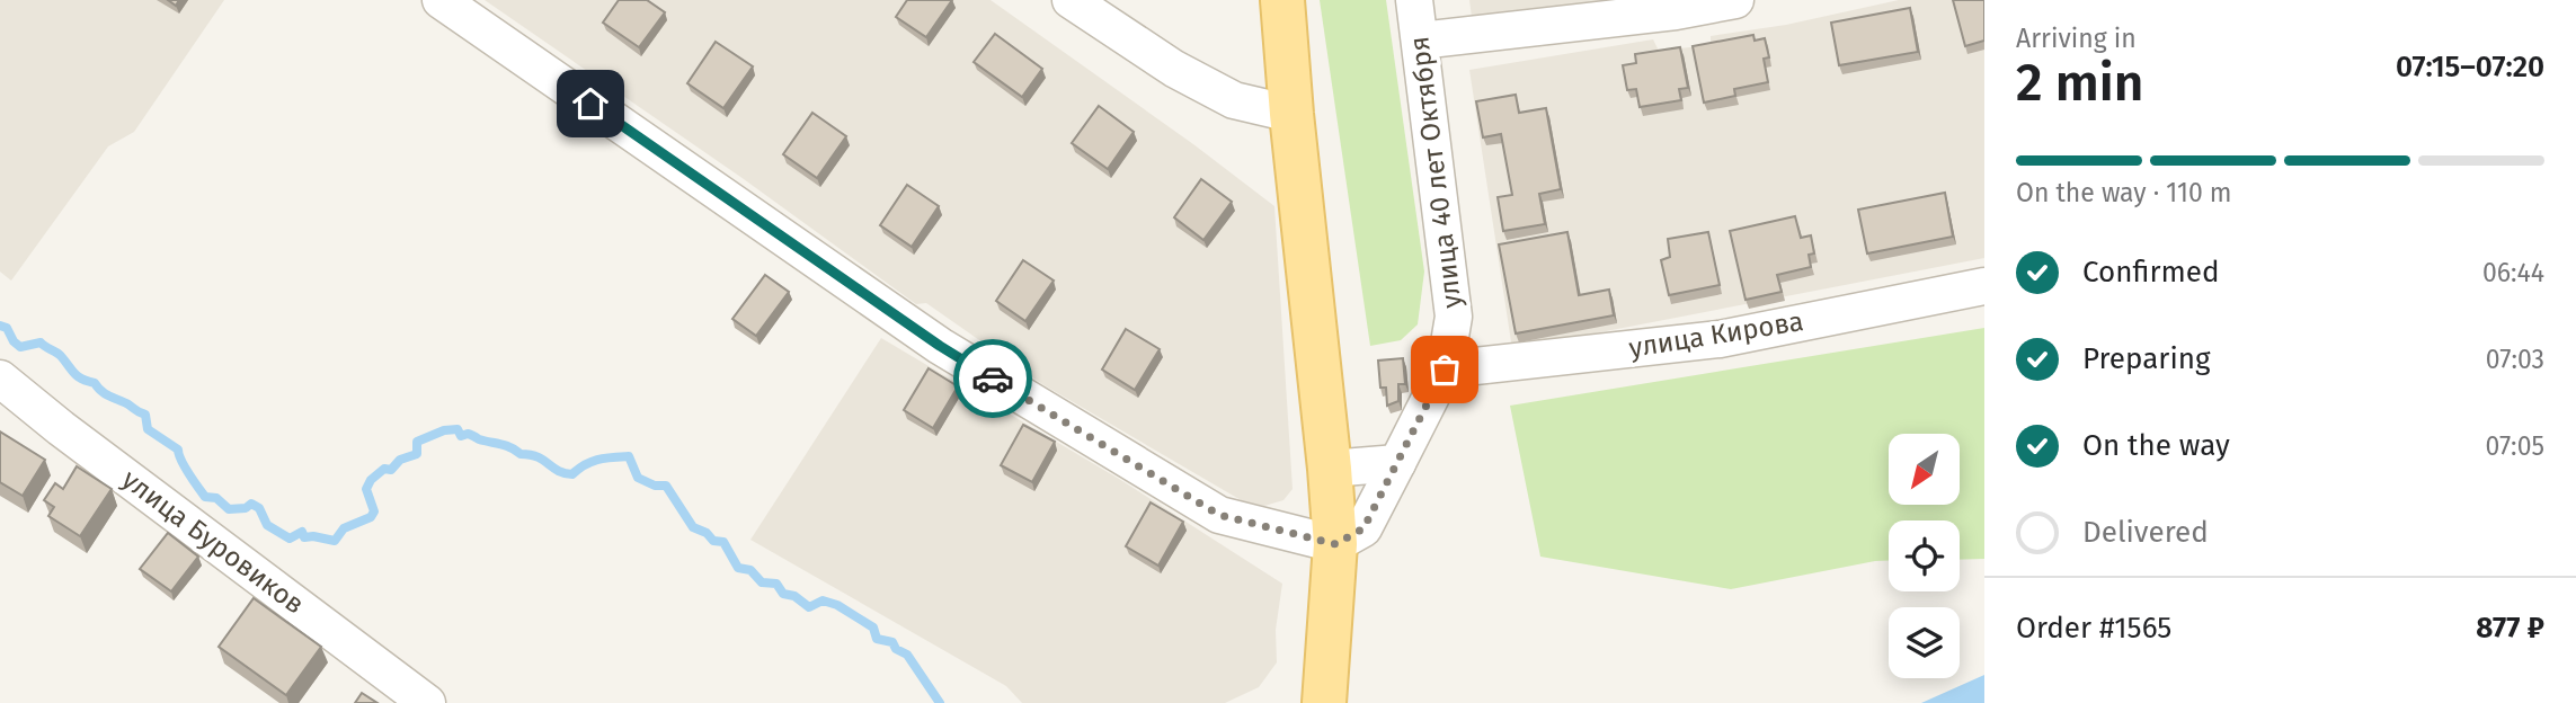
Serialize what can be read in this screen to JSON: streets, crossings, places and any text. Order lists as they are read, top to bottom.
{
  "streets": {
    "street": ["улица 40 лет Октября", "улица Кирова", "улица Буровиков"]
  },
  "crossings": [
    ["улица 40 лет Октября", "улица Кирова"]
  ],
  "north": "bottom left",
  "page": {
    "heading": ["2 min", "Arriving in", "07:15–07:20"],
    "panel": ["Order #1565", "877 ₽"],
    "bar": "On the way · 110 m",
    "list": [
      ["Confirmed", "06:44"],
      ["Preparing", "07:03"],
      ["On the way", "07:05"],
      "Delivered"
    ]
  }
}
